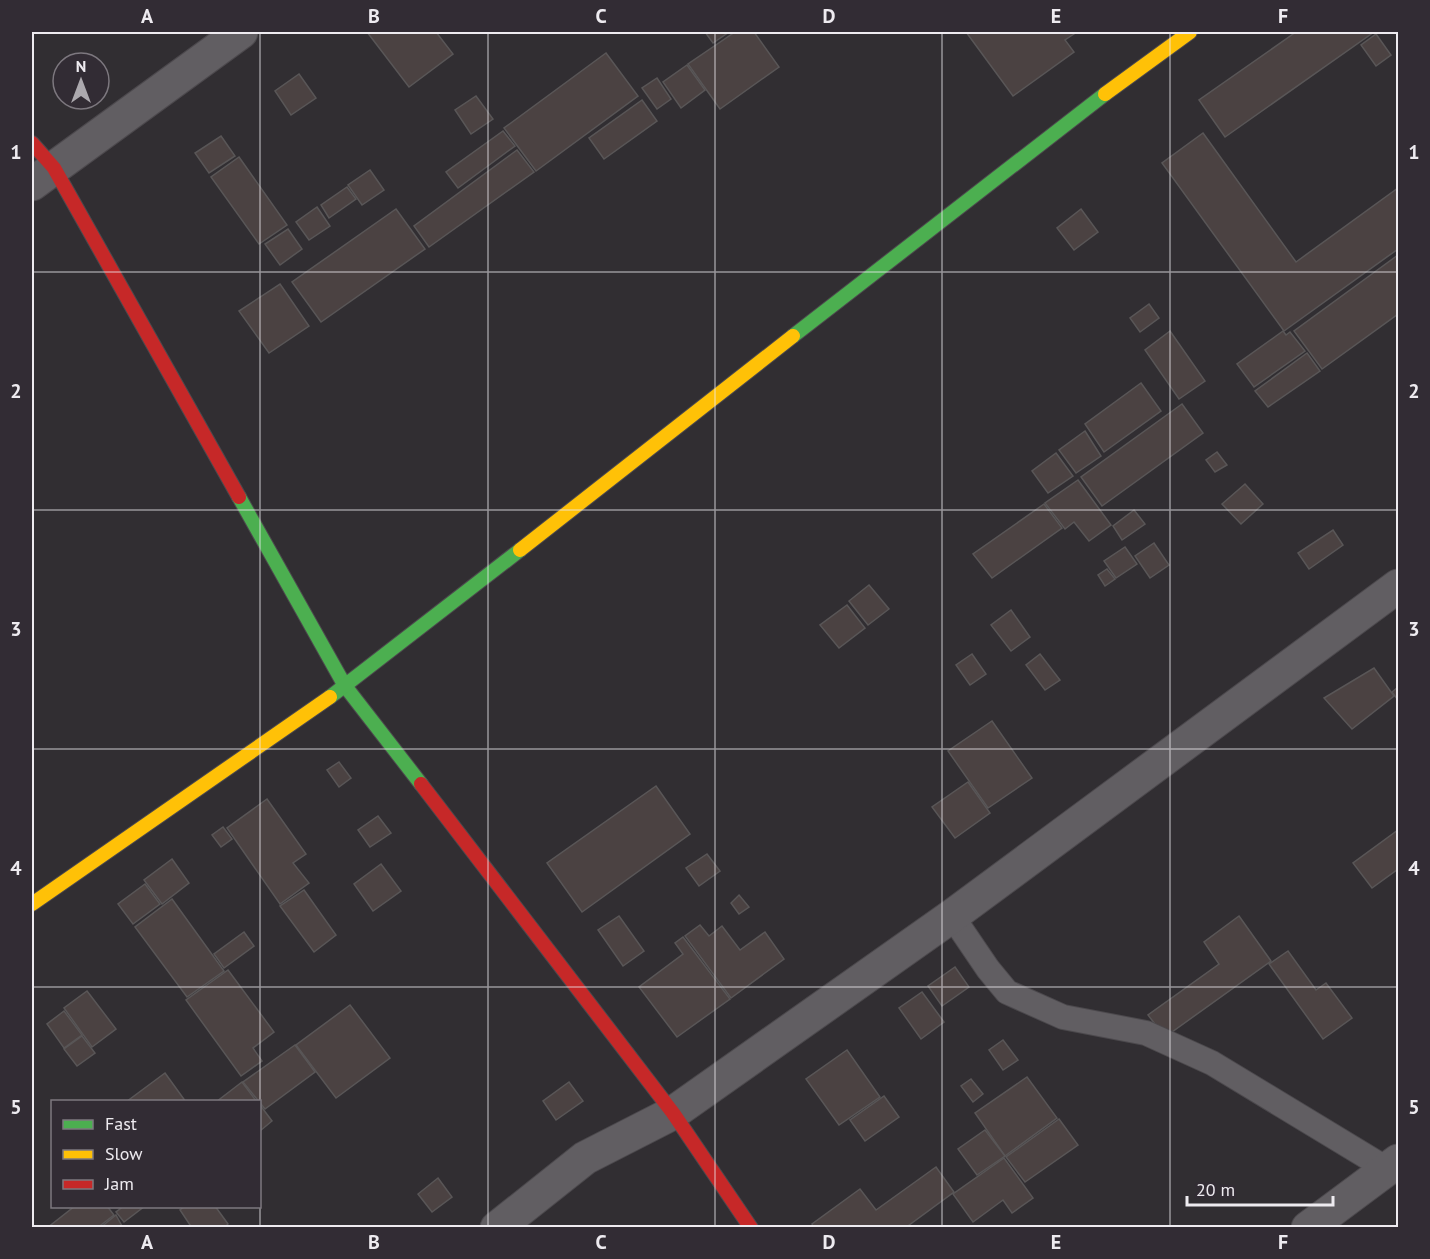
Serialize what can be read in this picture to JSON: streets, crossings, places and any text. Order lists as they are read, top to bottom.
{
  "legend": ["Fast", "Slow", "Jam"],
  "scale_bar": "20 m",
  "north": "top",
  "grid": {
    "columns": [
      "A",
      "B",
      "C",
      "D",
      "E",
      "F"
    ],
    "rows": [
      "1",
      "2",
      "3",
      "4",
      "5"
    ]
  }
}
